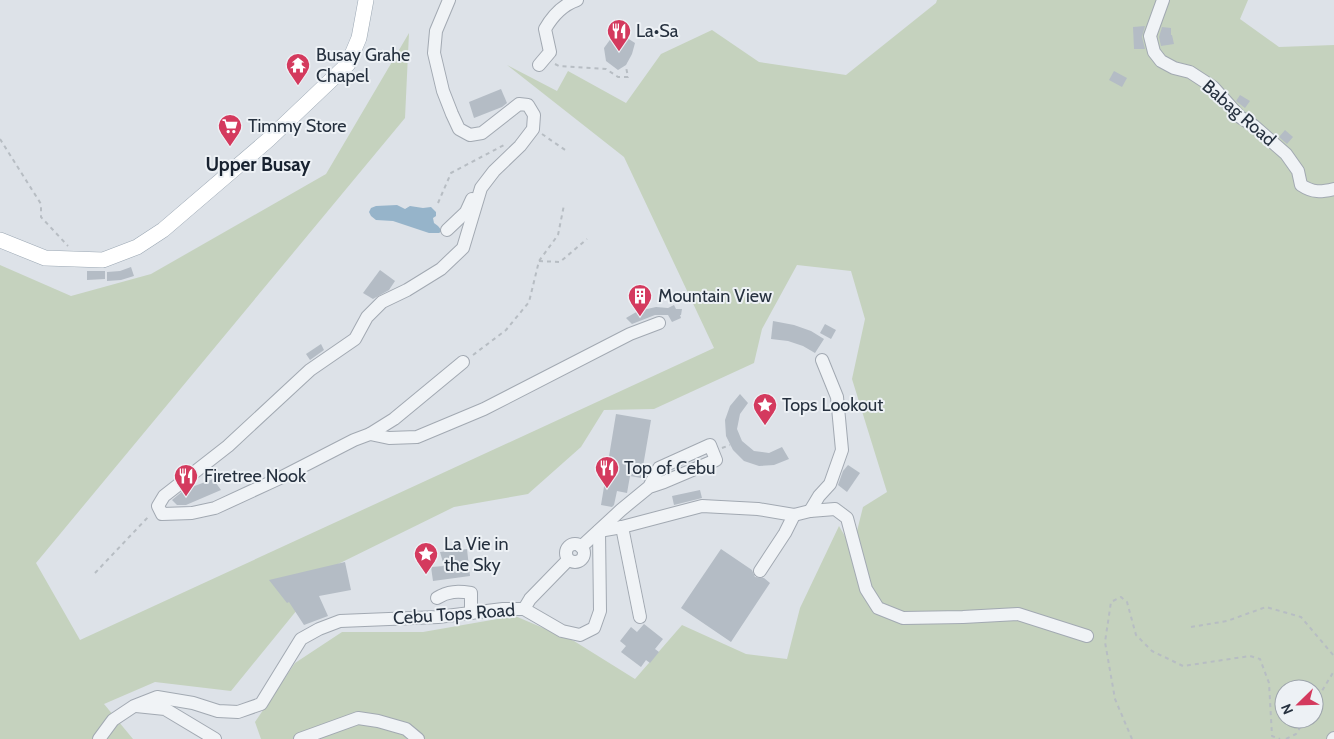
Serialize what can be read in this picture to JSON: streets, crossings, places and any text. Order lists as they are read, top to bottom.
{
  "streets": {
    "street": ["Babag Road", "Cebu Tops Road"]
  },
  "districts": ["Upper Busay"],
  "places": {
    "restaurant": ["La•Sa", "Top of Cebu", "Firetree Nook"],
    "temple": ["Busay Grahe Chapel"],
    "supermarket": ["Timmy Store"],
    "building": ["Mountain View"],
    "place": ["Tops Lookout", "La Vie in the Sky"]
  },
  "north": "bottom left"
}
